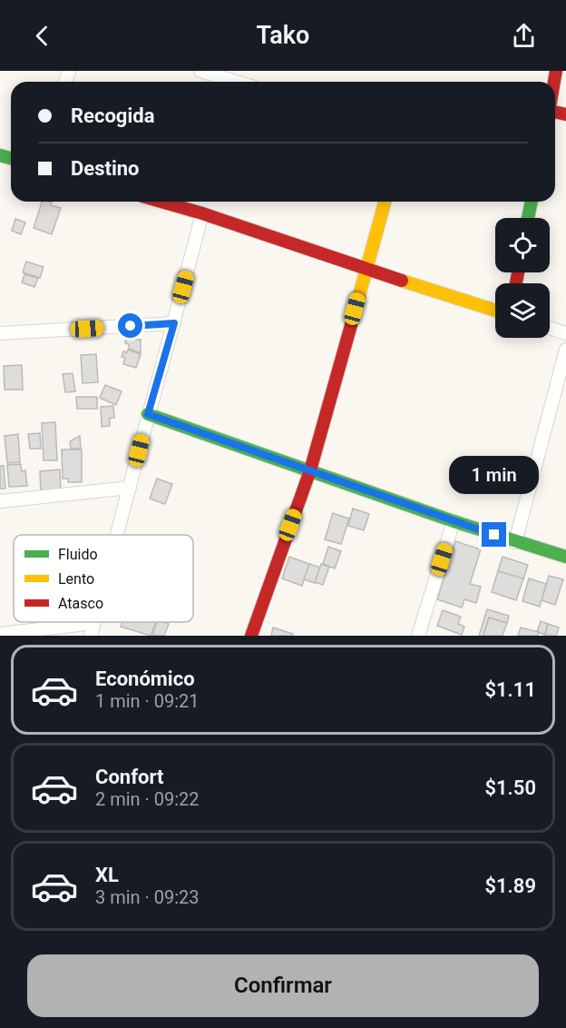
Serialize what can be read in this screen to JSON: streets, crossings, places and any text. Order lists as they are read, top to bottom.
{
  "legend": ["Fluido", "Lento", "Atasco"],
  "page": {
    "header": "Tako",
    "banner": ["Recogida", "Destino"],
    "bubble": "1 min",
    "list": [
      {
        "name": "Económico",
        "note": "1 min · 09:21",
        "value": "$1.11"
      },
      {
        "name": "Confort",
        "note": "2 min · 09:22",
        "value": "$1.50"
      },
      {
        "name": "XL",
        "note": "3 min · 09:23",
        "value": "$1.89"
      }
    ],
    "buttons": "Confirmar"
  }
}
